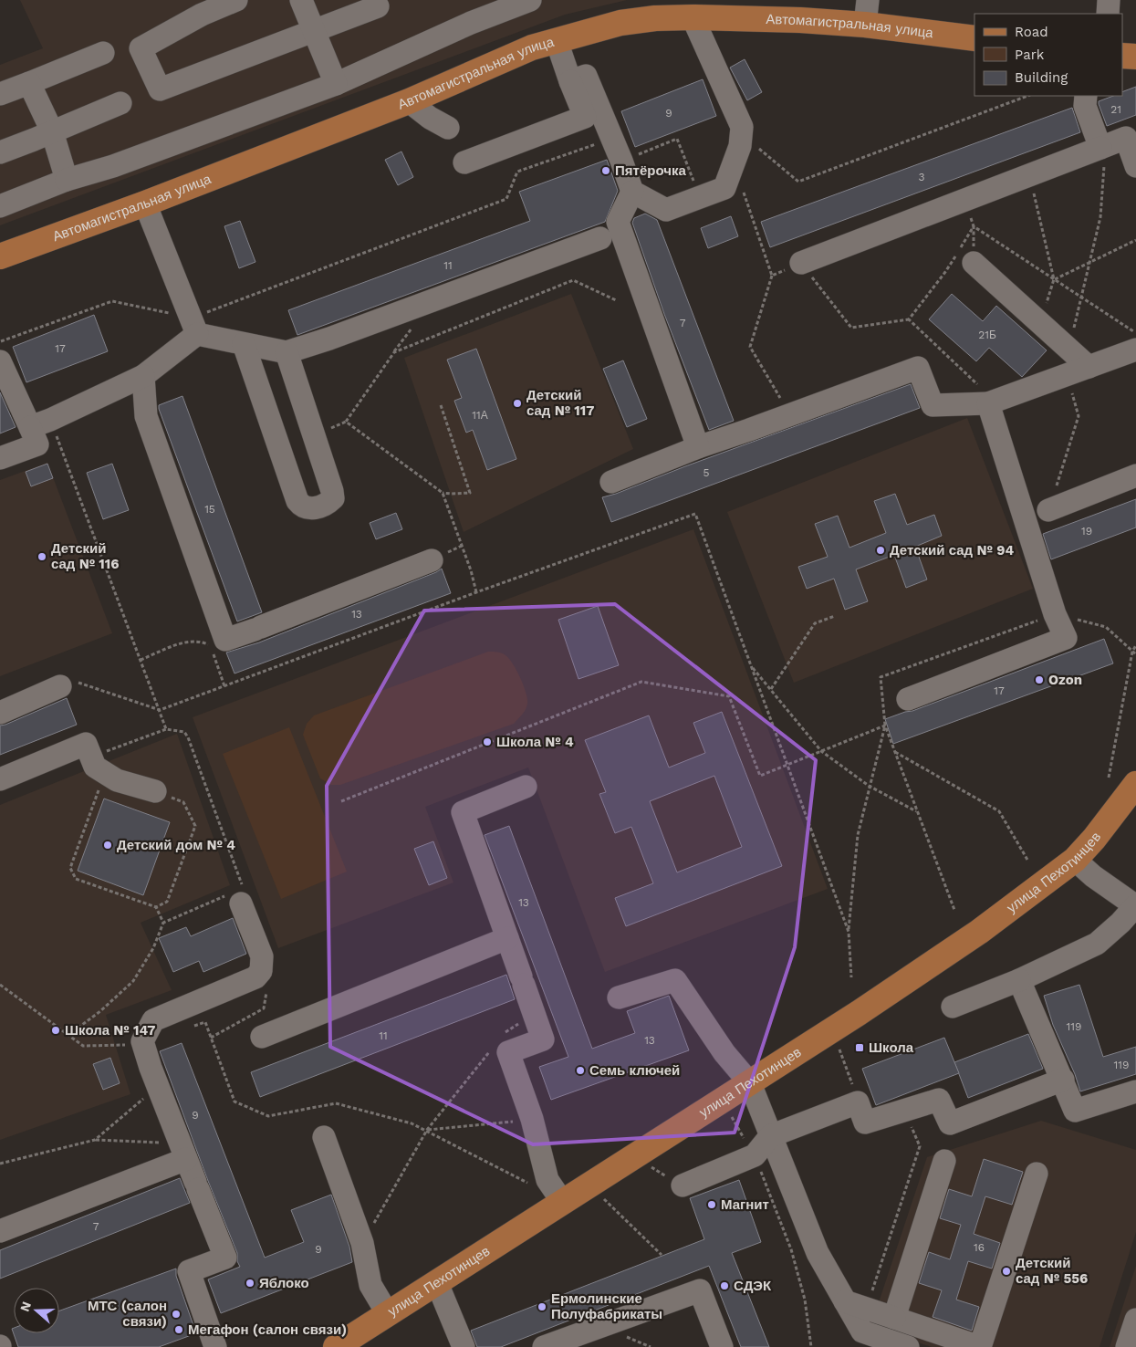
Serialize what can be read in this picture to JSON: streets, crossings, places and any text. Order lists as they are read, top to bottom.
{
  "streets": {
    "main road": ["Автомагистральная улица", "улица Пехотинцев"]
  },
  "places": {
    "other": [
      "Пятёрочка",
      "Детский сад № 117",
      "Детский сад № 94",
      "Детский сад № 116",
      "Ozon",
      "Школа № 4",
      "Детский дом № 4",
      "Школа № 147",
      "Семь ключей",
      "Магнит",
      "Детский сад № 556",
      "Яблоко",
      "СДЭК",
      "Ермолинские Полуфабрикаты",
      "МТС (салон связи)",
      "Мегафон (салон связи)"
    ],
    "transit": ["Школа"]
  },
  "house_numbers": [
    "21",
    "9",
    "3",
    "11",
    "7",
    "21Б",
    "17",
    "11А",
    "5",
    "15",
    "19",
    "13",
    "17",
    "13",
    "119",
    "11",
    "13",
    "119",
    "9",
    "7",
    "16",
    "9"
  ],
  "legend": ["Road", "Park", "Building"],
  "north": "left"
}
